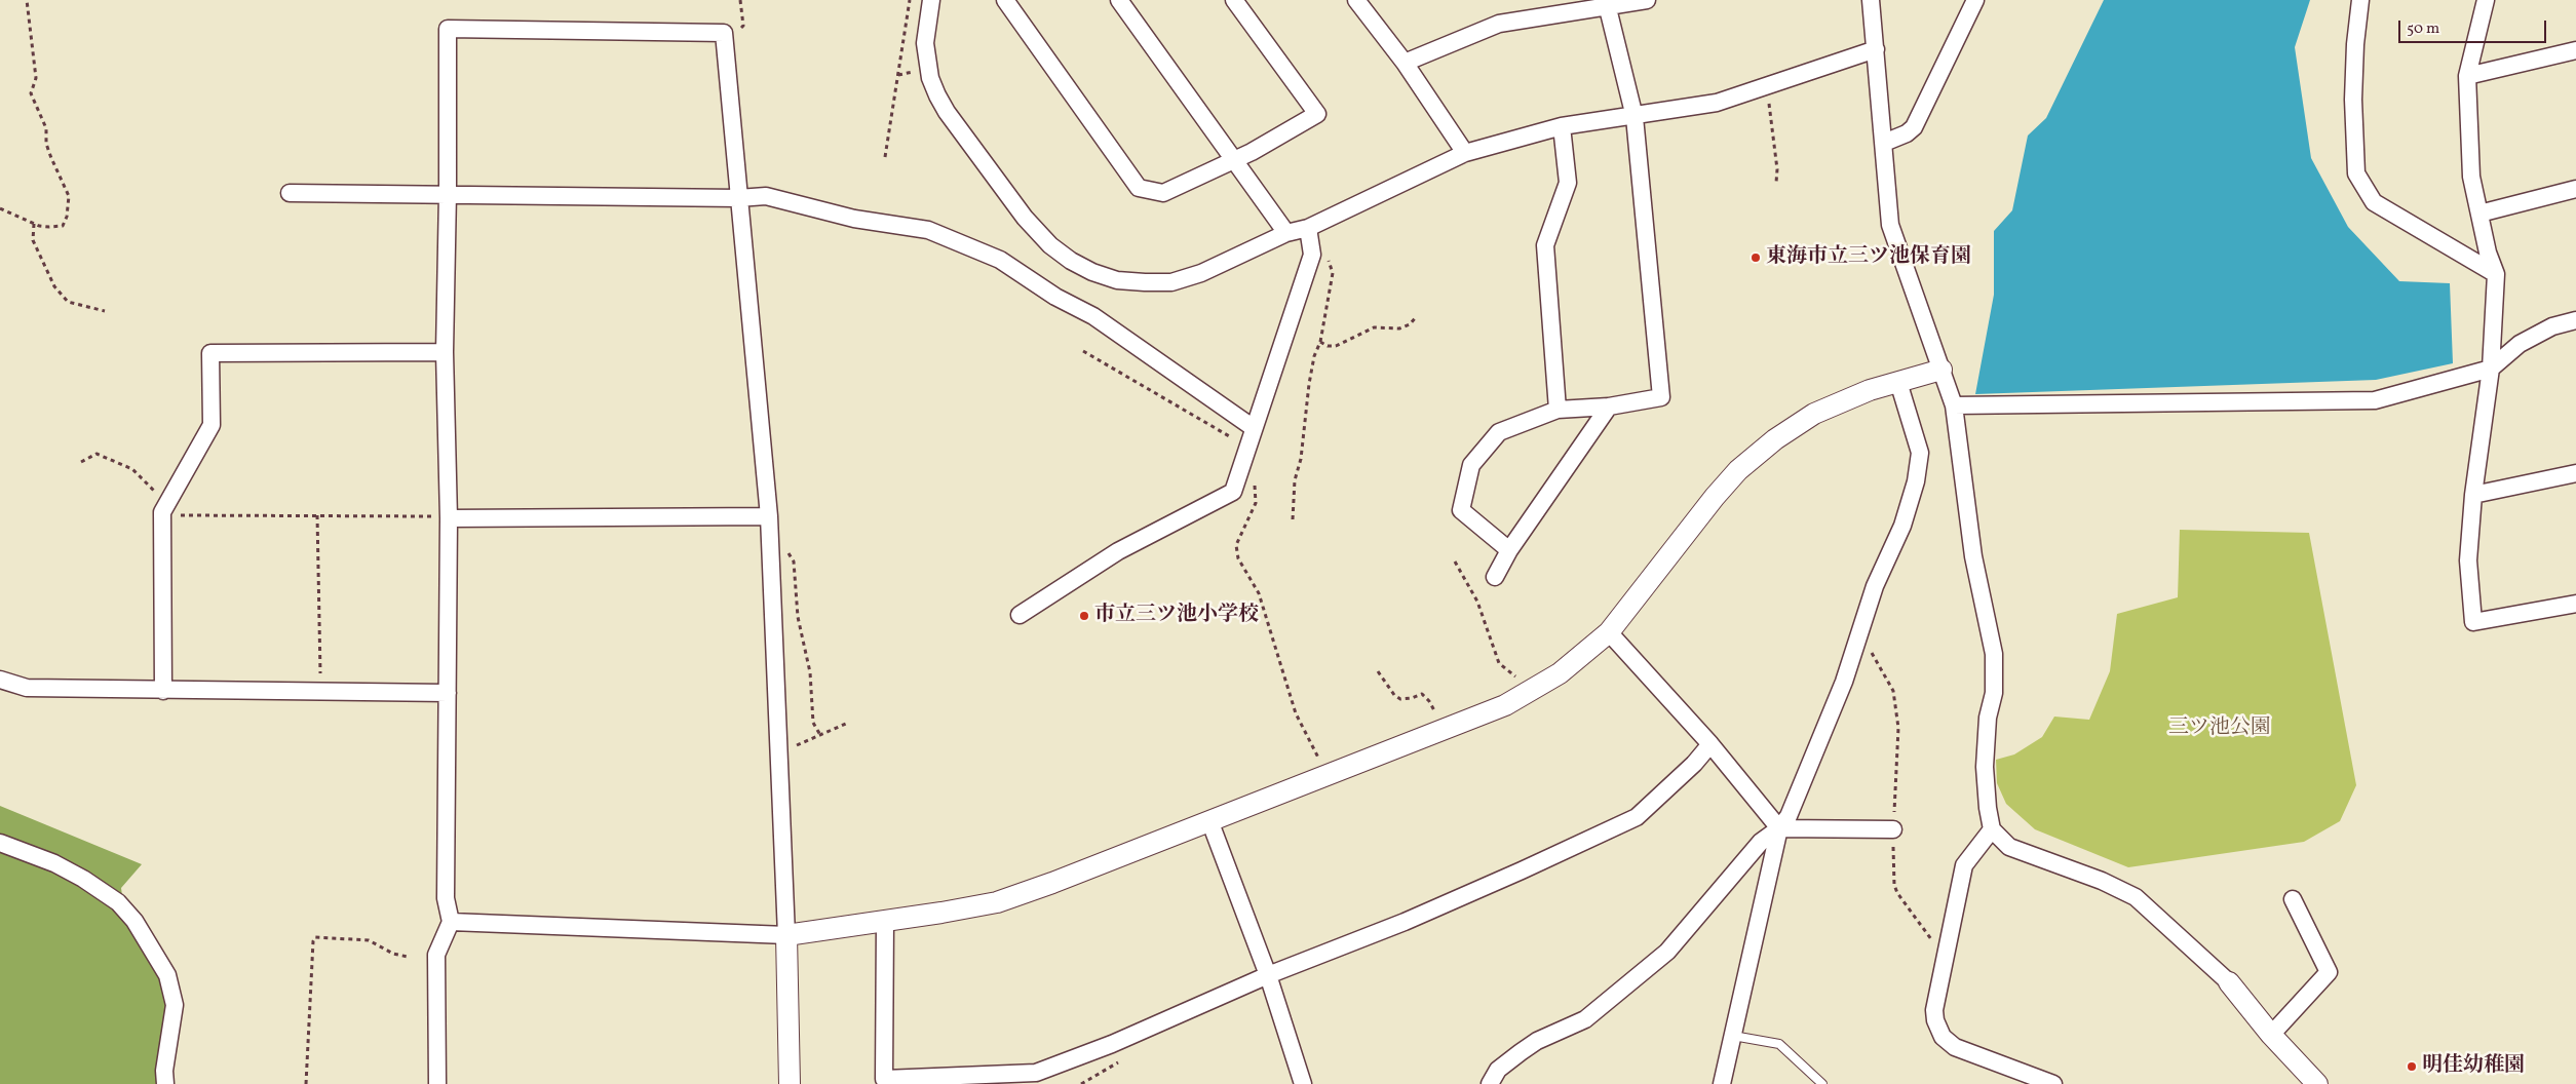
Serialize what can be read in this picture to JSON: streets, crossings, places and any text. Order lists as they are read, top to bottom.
{
  "parks": ["三ツ池公園"],
  "places": ["東海市立三ツ池保育園", "市立三ツ池小学校", "明佳幼稚園"],
  "scale_bar": "50 m"
}
